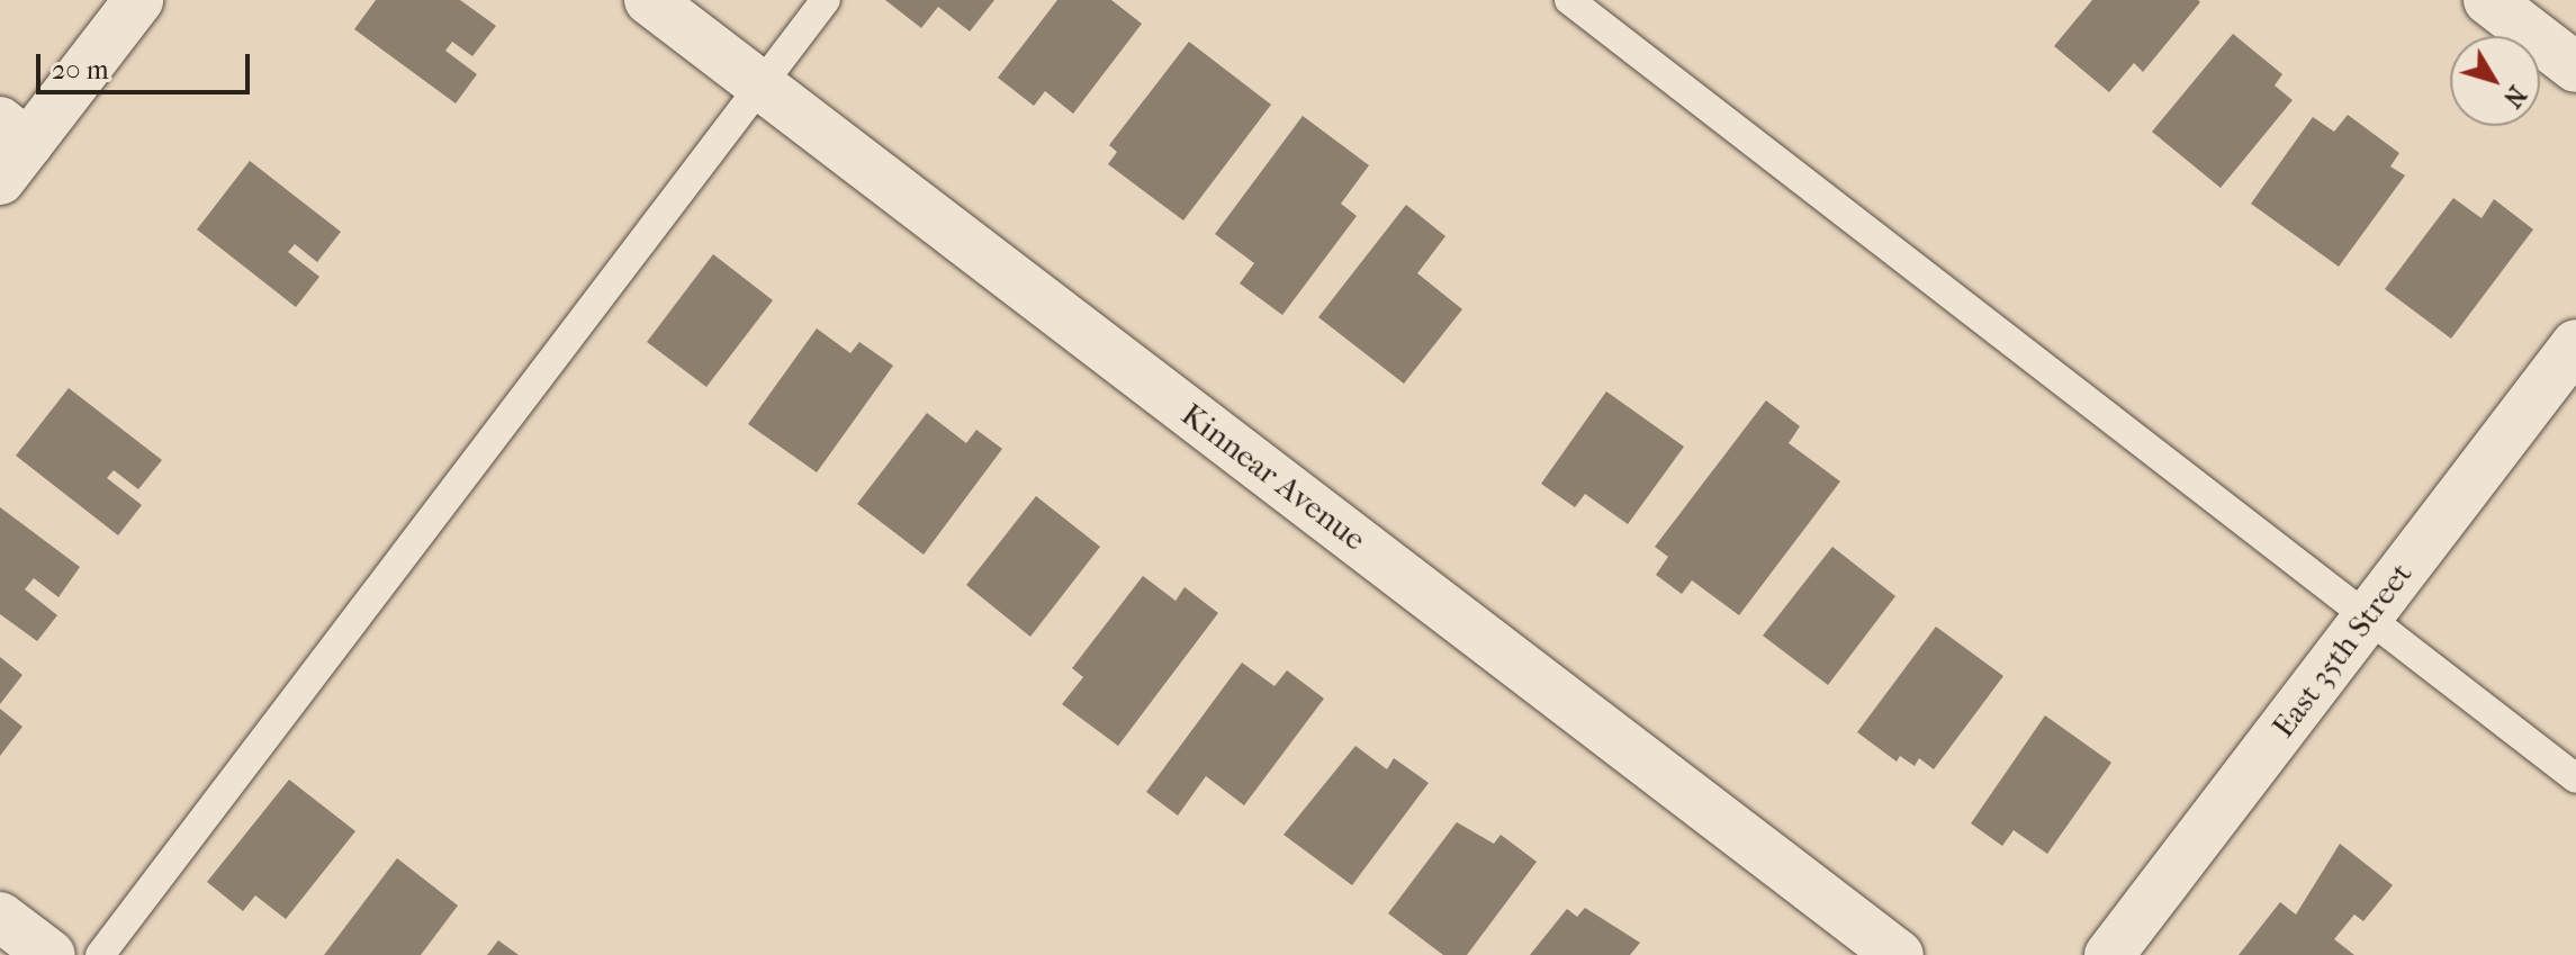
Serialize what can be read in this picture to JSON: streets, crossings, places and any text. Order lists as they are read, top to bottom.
{
  "streets": {
    "street": ["Kinnear Avenue", "East 35th Street"]
  },
  "scale_bar": "20 m",
  "north": "bottom right"
}
